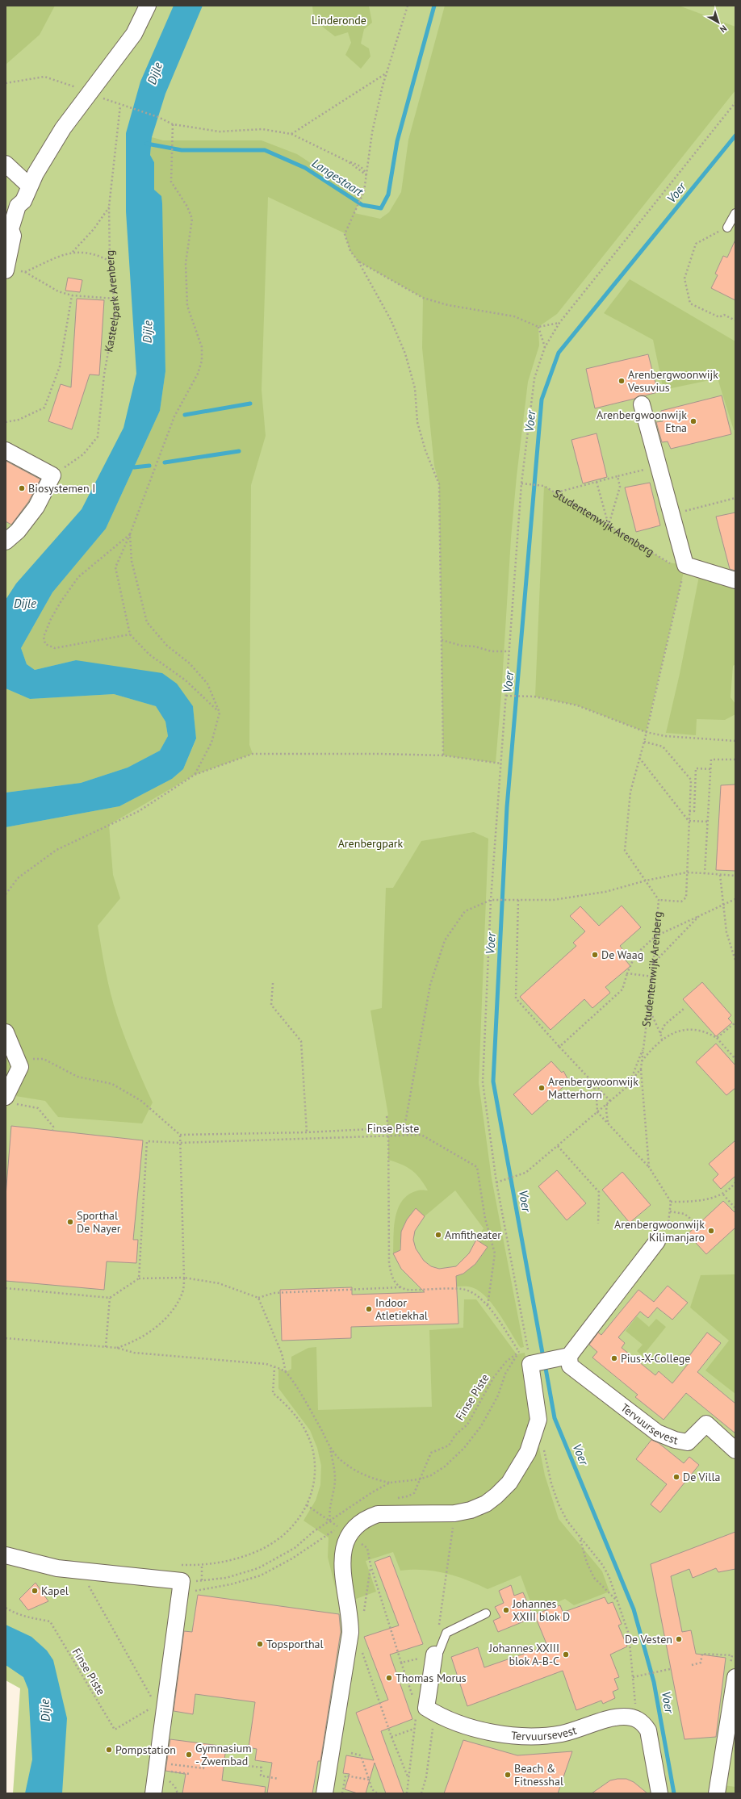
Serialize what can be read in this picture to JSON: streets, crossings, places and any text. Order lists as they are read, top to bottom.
{
  "streets": {
    "street": ["Tervuursevest"],
    "path": ["Kasteelpark Arenberg", "Studentenwijk Arenberg", "Finse Piste"]
  },
  "water": ["Dijle", "Langestaart", "Voer"],
  "parks": ["Linderonde", "Arenbergpark"],
  "places": [
    "Arenbergwoonwijk Vesuvius",
    "Arenbergwoonwijk Etna",
    "Biosystemen I",
    "De Waag",
    "Arenbergwoonwijk Matterhorn",
    "Sporthal De Nayer",
    "Arenbergwoonwijk Kilimanjaro",
    "Amfitheater",
    "Indoor Atletiekhal",
    "Pius-X-College",
    "De Villa",
    "Kapel",
    "Johannes XXIII blok D",
    "De Vesten",
    "Topsporthal",
    "Johannes XXIII blok A-B-C",
    "Thomas Morus",
    "Pompstation",
    "Gymnasium - Zwembad",
    "Beach & Fitnesshal"
  ],
  "north": "bottom right"
}
